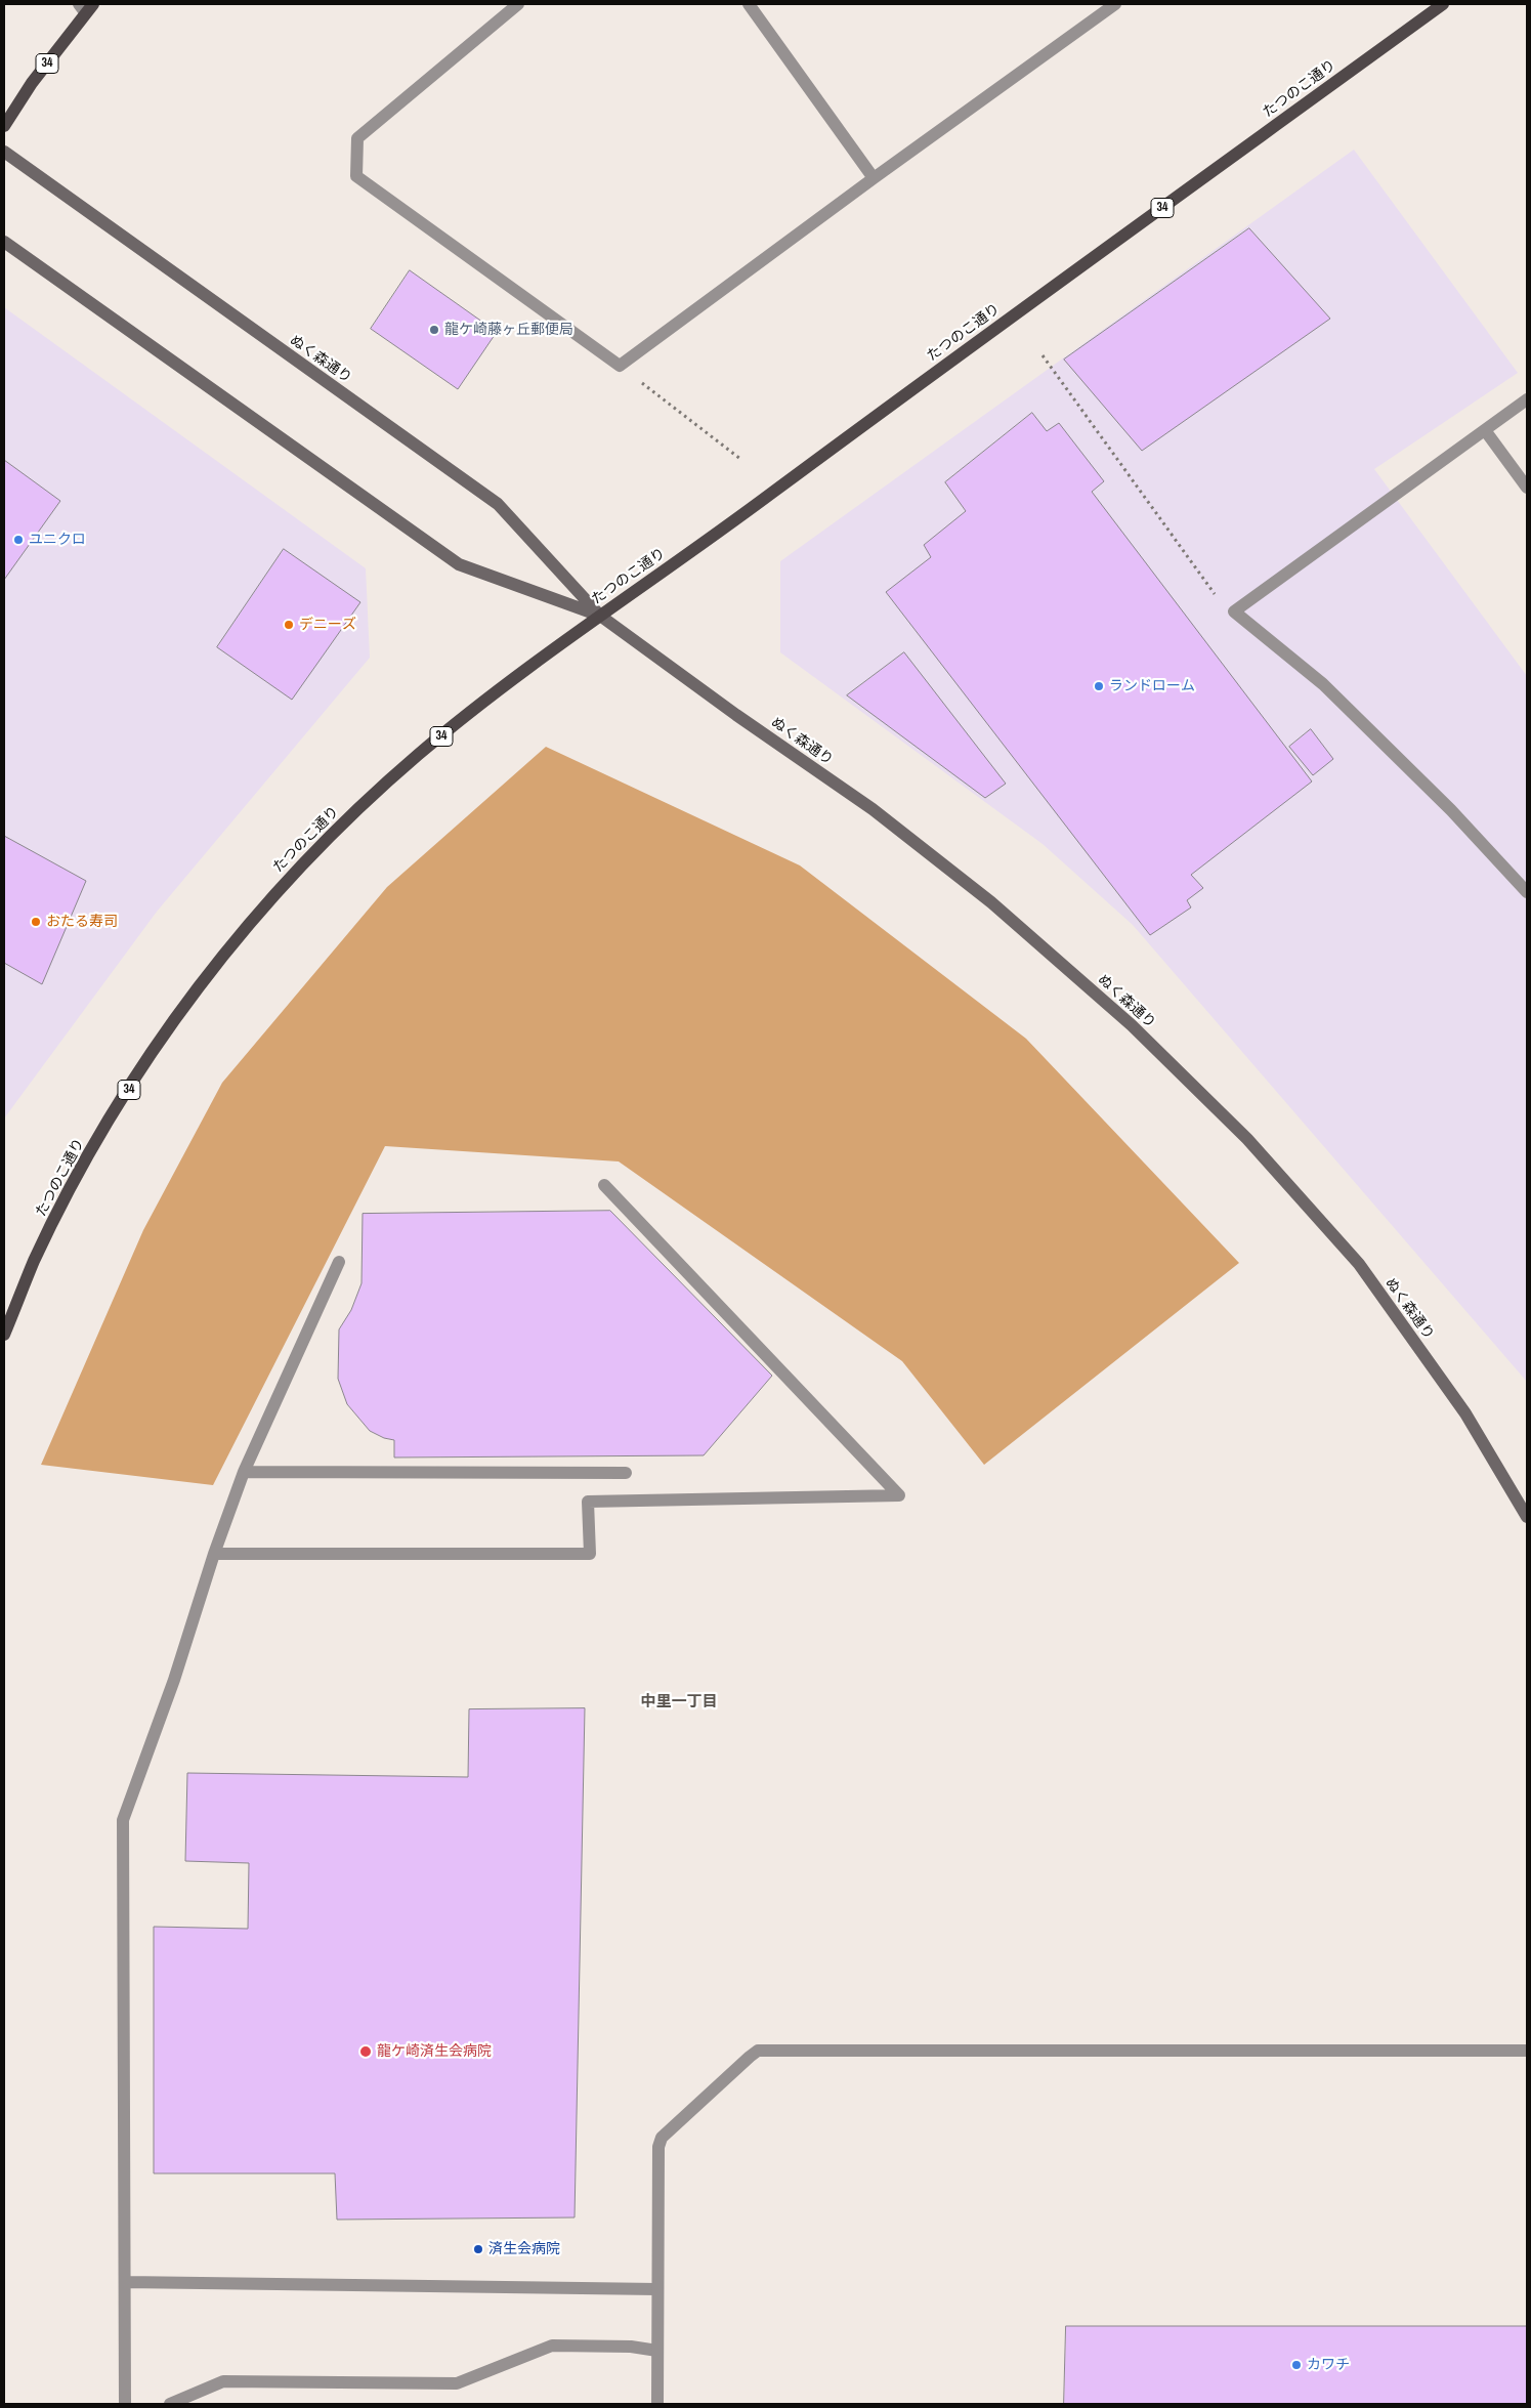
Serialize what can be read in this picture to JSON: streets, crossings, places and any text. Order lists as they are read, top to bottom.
{
  "streets": {
    "main road": ["34", "たつのこ通り", "ぬく森通り"]
  },
  "crossings": [
    ["たつのこ通り", "ぬく森通り"]
  ],
  "districts": ["中里一丁目"],
  "places": [
    "龍ケ崎藤ヶ丘郵便局",
    "ユニクロ",
    "デニーズ",
    "ランドローム",
    "おたる寿司",
    "龍ケ崎済生会病院",
    "済生会病院",
    "カワチ"
  ]
}
